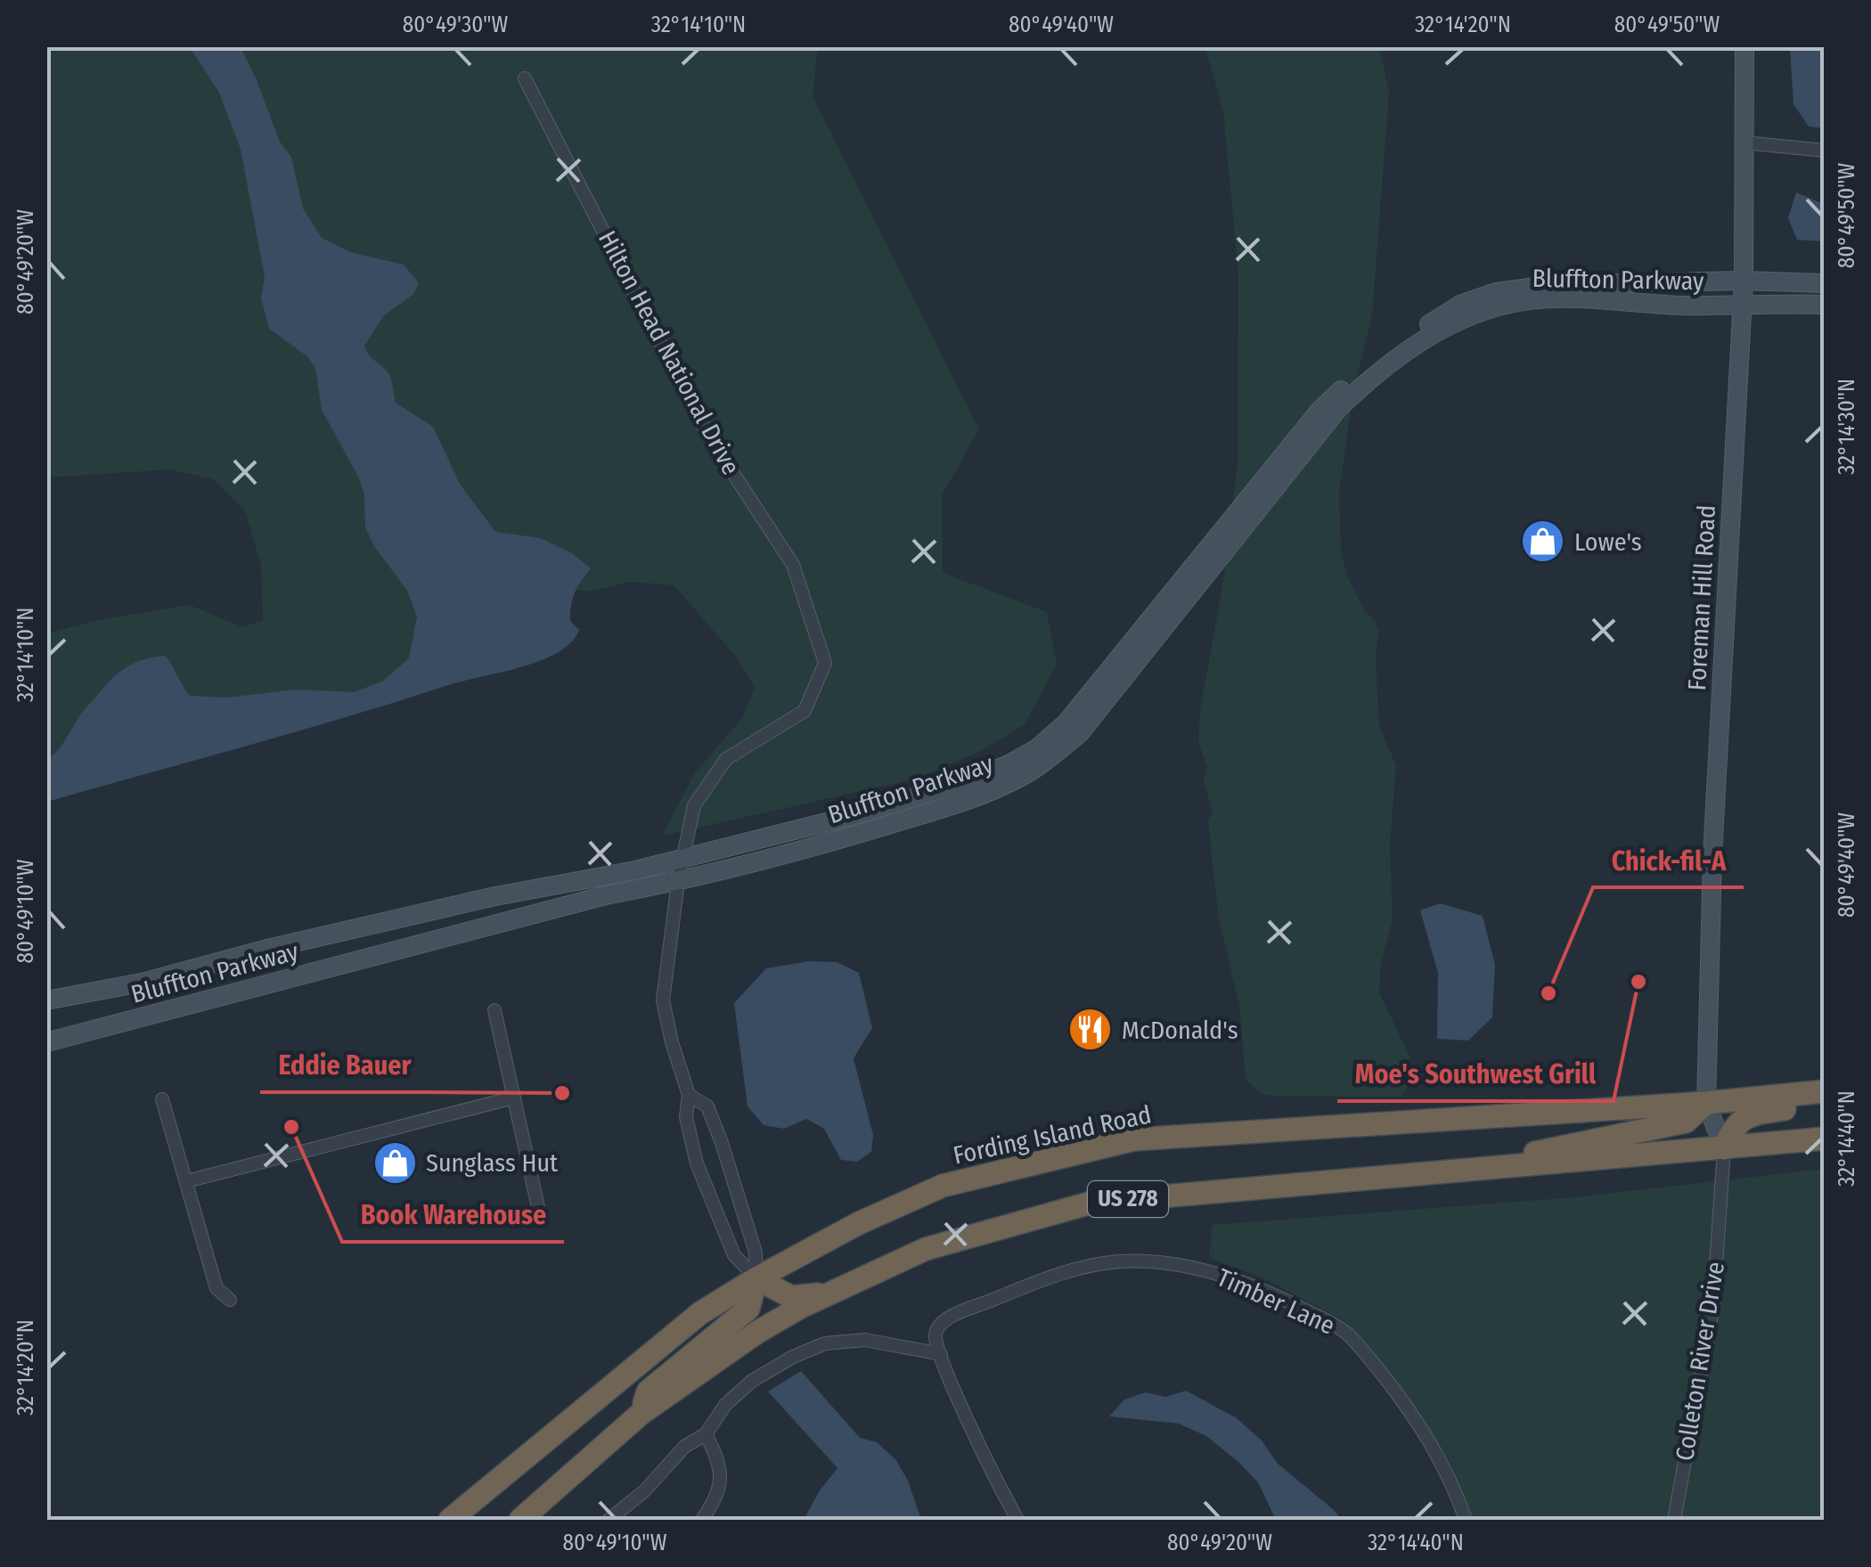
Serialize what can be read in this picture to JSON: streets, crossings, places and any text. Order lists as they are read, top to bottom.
{
  "streets": {
    "highway": ["Fording Island Road", "US 278"],
    "main road": ["Bluffton Parkway", "Foreman Hill Road"],
    "street": ["Hilton Head National Drive", "Timber Lane", "Colleton River Drive"]
  },
  "crossings": [
    ["Bluffton Parkway", "Hilton Head National Drive"],
    ["Bluffton Parkway", "Foreman Hill Road"],
    ["Hilton Head National Drive", "Fording Island Road"],
    ["Foreman Hill Road", "Fording Island Road"],
    ["Foreman Hill Road", "US 278"],
    ["Foreman Hill Road", "Colleton River Drive"],
    ["US 278", "Colleton River Drive"]
  ],
  "places": {
    "shop": ["Lowe's", "Sunglass Hut"],
    "other": [
      "Moe's Southwest Grill",
      "Chick-fil-A",
      "Eddie Bauer",
      "Book Warehouse"
    ],
    "restaurant": ["McDonald's"]
  },
  "coordinates": [
    "80°49'30\"W",
    "32°14'10\"N",
    "80°49'40\"W",
    "32°14'20\"N",
    "80°49'50\"W",
    "80°49'20\"W",
    "32°14'30\"N",
    "80°49'10\"W",
    "32°14'40\"N"
  ]
}
